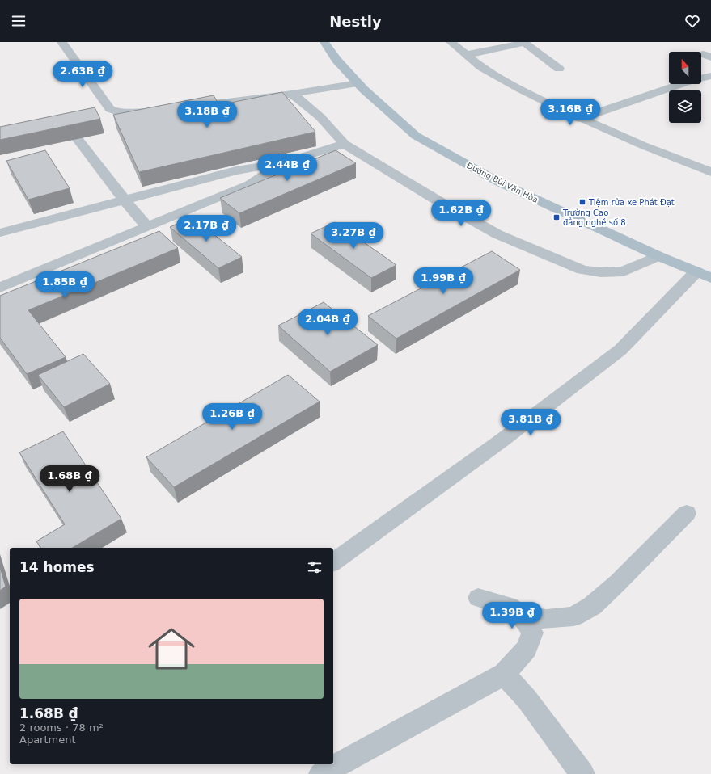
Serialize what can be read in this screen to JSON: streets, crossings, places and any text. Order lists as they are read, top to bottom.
{
  "streets": {
    "main road": ["Đường Bùi Văn Hòa"]
  },
  "places": {
    "transit": ["Tiệm rửa xe Phát Đạt", "Trường Cao đẳng nghề số 8"]
  },
  "north": "top",
  "page": {
    "header": "Nestly",
    "price": [
      "2.63B ₫",
      "3.16B ₫",
      "3.18B ₫",
      "2.44B ₫",
      "1.62B ₫",
      "2.17B ₫",
      "3.27B ₫",
      "1.99B ₫",
      "1.85B ₫",
      "2.04B ₫",
      "1.26B ₫",
      "3.81B ₫",
      "1.68B ₫",
      "1.39B ₫"
    ],
    "heading": "14 homes",
    "list": [
      {
        "name": "1.68B ₫",
        "note": "2 rooms · 78 m² · Apartment"
      }
    ]
  }
}
